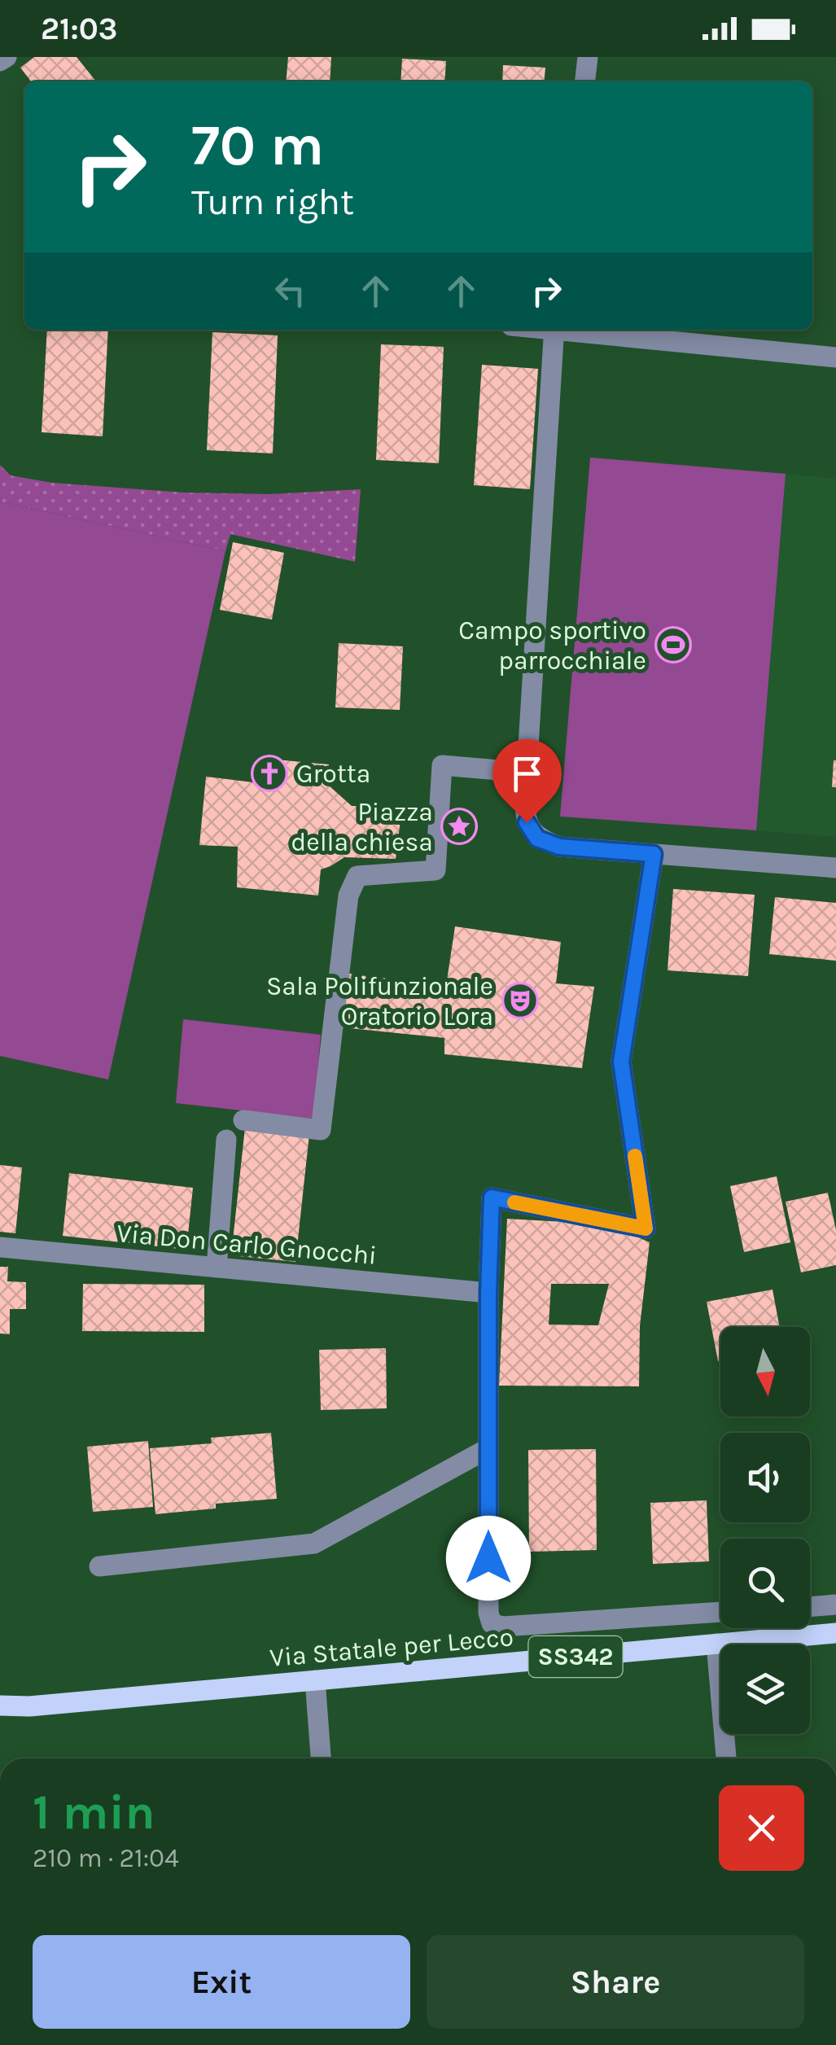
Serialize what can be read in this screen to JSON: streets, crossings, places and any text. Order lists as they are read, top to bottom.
{
  "streets": {
    "main road": ["Via Statale per Lecco", "SS342"],
    "street": ["Via Don Carlo Gnocchi"]
  },
  "places": {
    "sports": ["Campo sportivo parrocchiale"],
    "church": ["Grotta"],
    "place": ["Piazza della chiesa"],
    "theatre": ["Sala Polifunzionale Oratorio Lora"]
  },
  "north": "bottom",
  "page": {
    "status": "21:03",
    "turn": ["70 m", "Turn right"],
    "heading": ["1 min", "210 m · 21:04"],
    "buttons": ["Exit", "Share"]
  }
}
